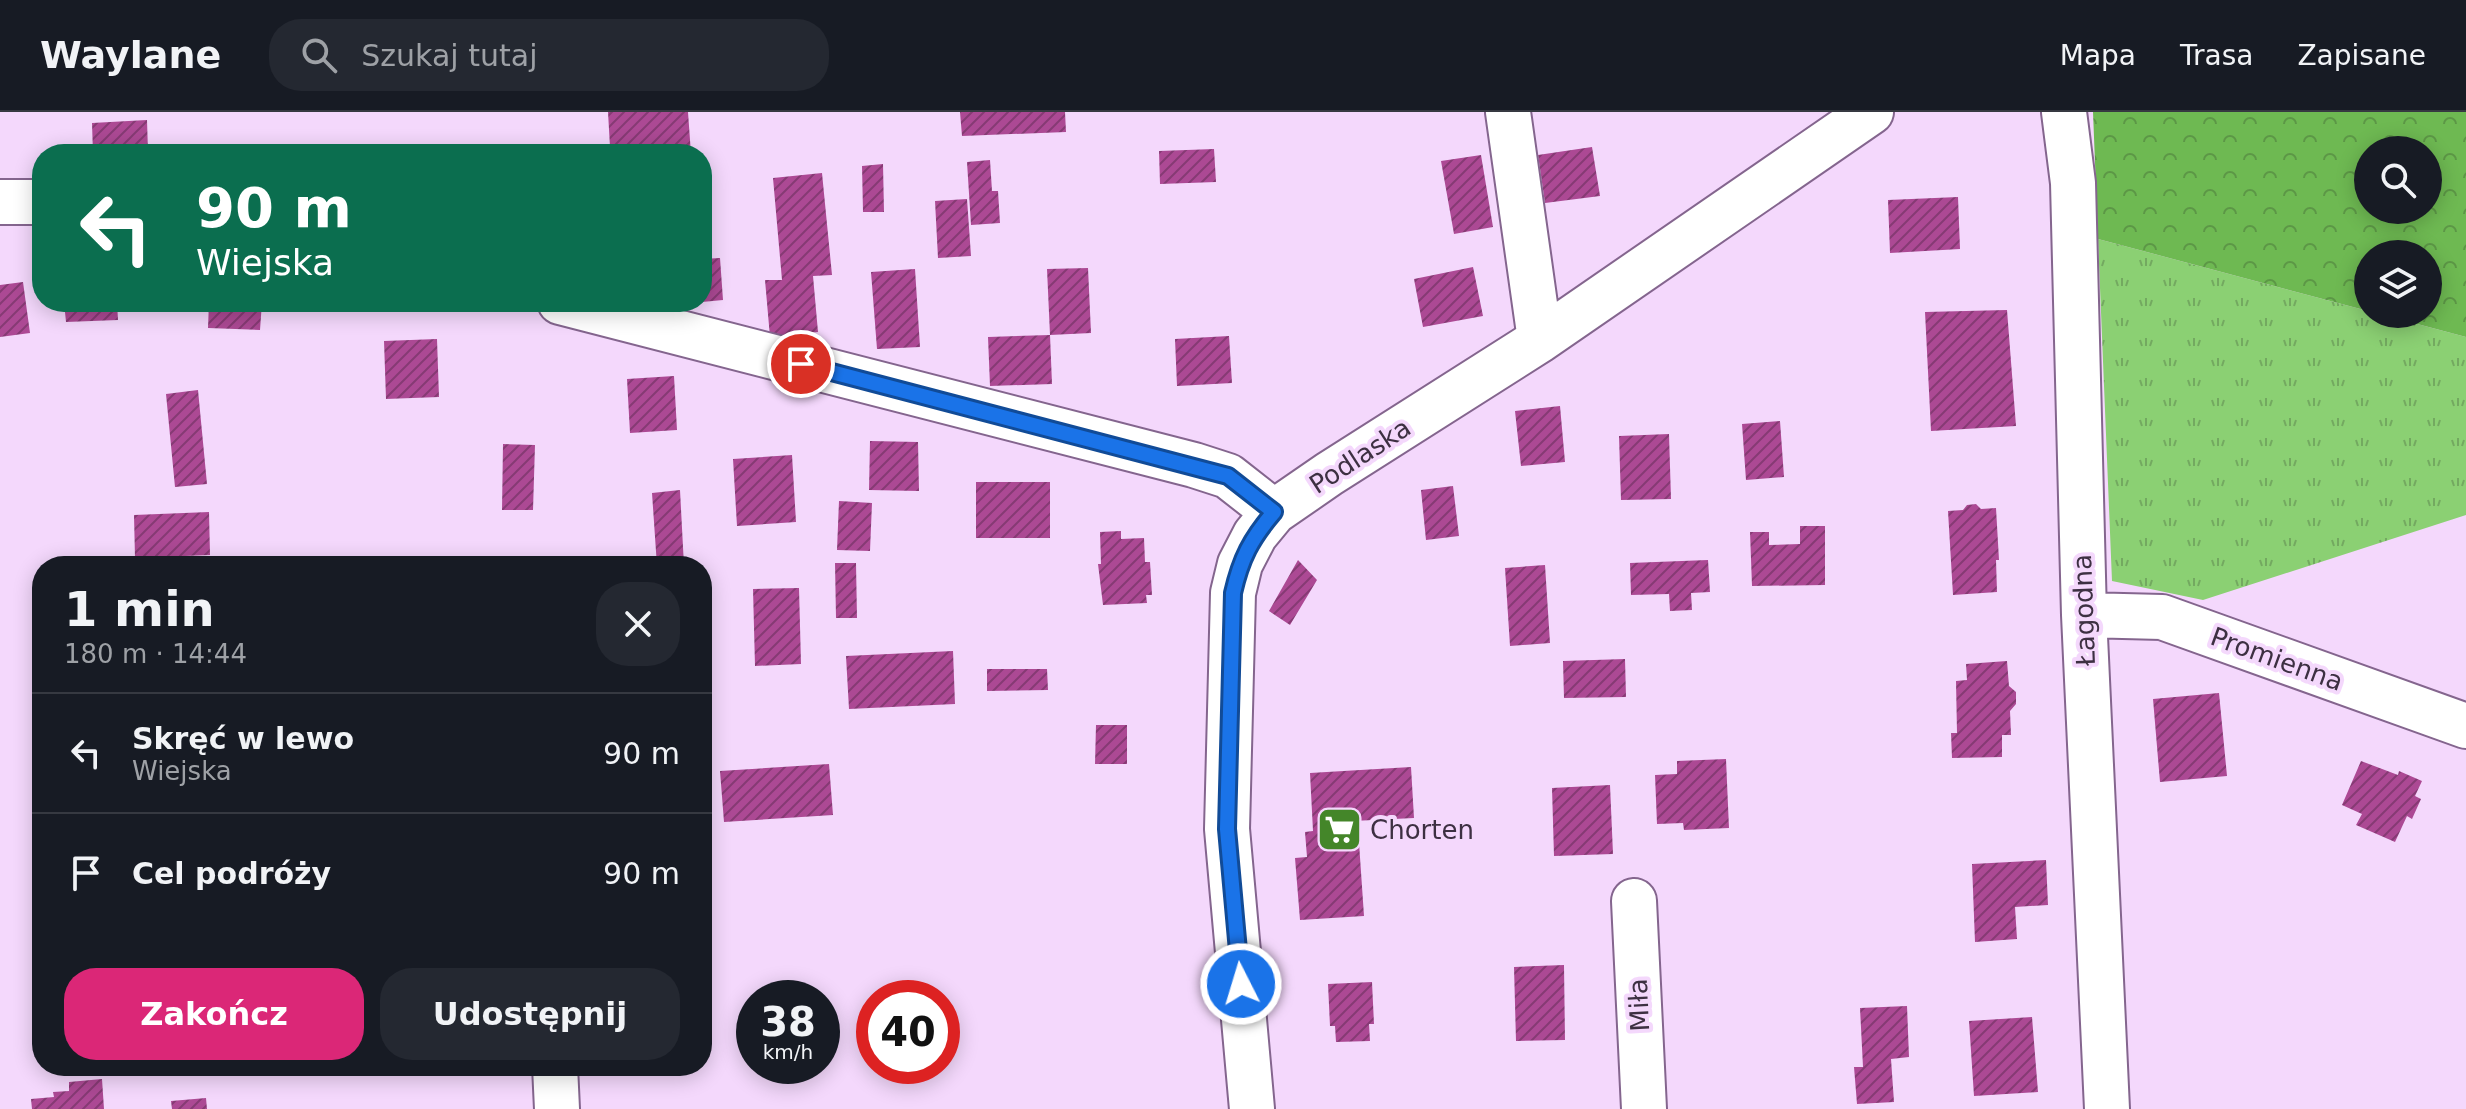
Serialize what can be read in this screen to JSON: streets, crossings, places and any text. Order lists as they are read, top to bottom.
{
  "streets": {
    "street": [
      "Podlaska",
      "Łagodna",
      "Promienna",
      "Miła"
    ]
  },
  "crossings": [
    ["Łagodna", "Promienna"]
  ],
  "places": {
    "supermarket": ["Chorten"]
  },
  "page": {
    "header": "Waylane",
    "search": "Szukaj tutaj",
    "nav": ["Mapa", "Trasa", "Zapisane"],
    "turn": ["90 m", "Wiejska"],
    "heading": ["1 min", "180 m · 14:44"],
    "list": [
      {
        "name": "Skręć w lewo",
        "note": "Wiejska",
        "value": "90 m"
      },
      {
        "name": "Cel podróży",
        "value": "90 m"
      }
    ],
    "buttons": ["Zakończ", "Udostępnij"],
    "speed": "38 km/h",
    "limit": "40"
  }
}
